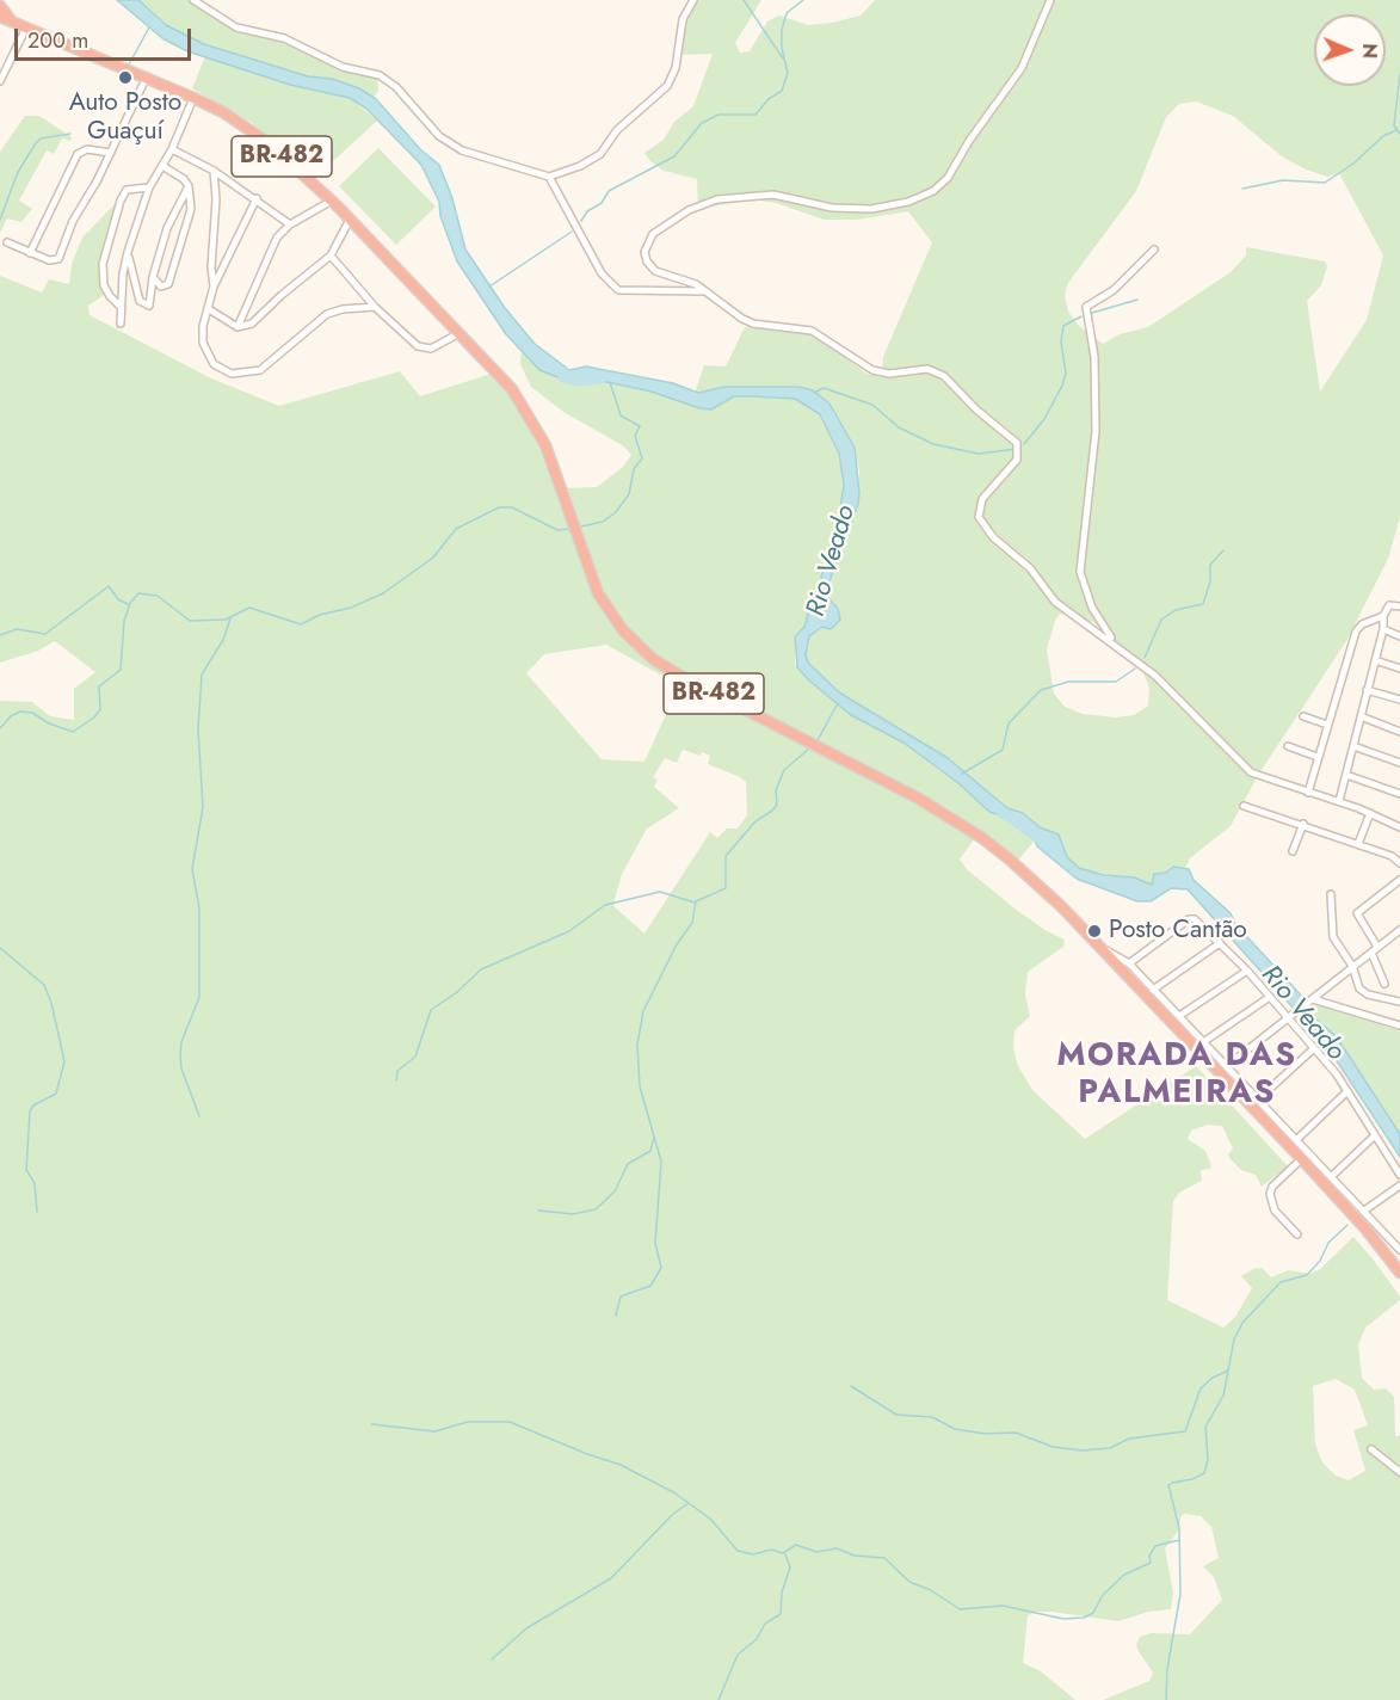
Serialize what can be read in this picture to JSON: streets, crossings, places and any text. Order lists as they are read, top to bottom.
{
  "streets": {
    "highway": ["BR-482"]
  },
  "districts": ["MORADA DAS PALMEIRAS"],
  "water": ["Rio Veado"],
  "places": ["Auto Posto Guaçuí", "Posto Cantão"],
  "scale_bar": "200 m",
  "north": "right"
}
